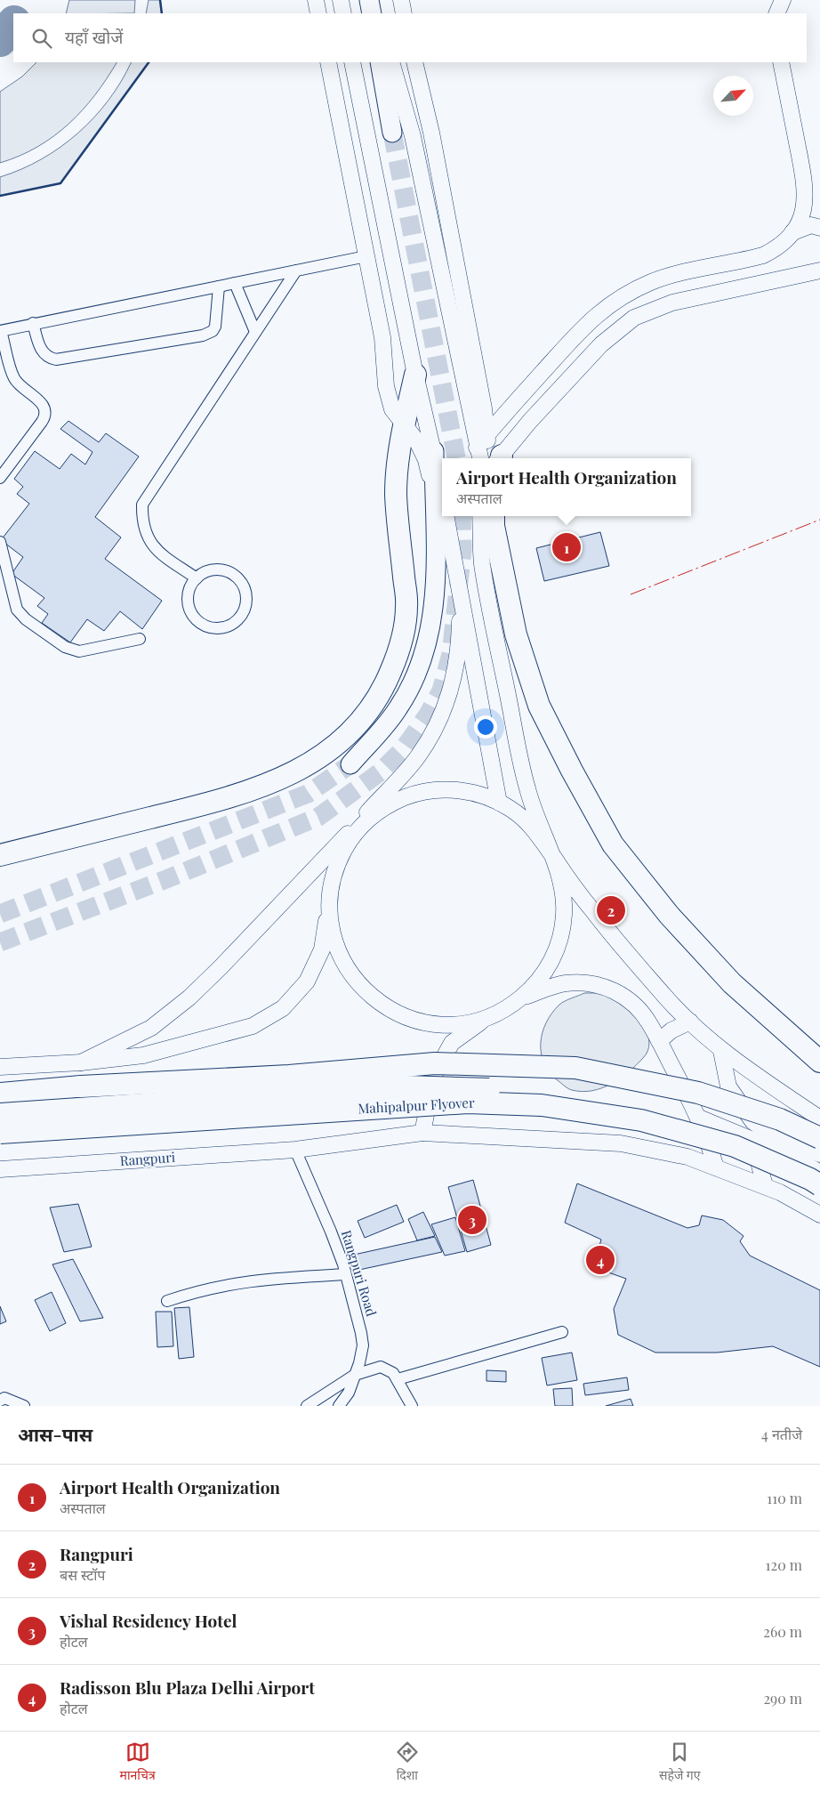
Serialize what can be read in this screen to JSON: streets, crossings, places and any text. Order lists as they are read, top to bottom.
{
  "streets": {
    "highway": ["Mahipalpur Flyover"],
    "main road": ["Rangpuri"],
    "street": ["Rangpuri Road"]
  },
  "crossings": [
    ["Rangpuri", "Rangpuri Road"]
  ],
  "north": "top right",
  "page": {
    "search": "यहाँ खोजें",
    "popup": ["Airport Health Organization", "अस्पताल"],
    "pins": [
      "1",
      "2",
      "3",
      "4"
    ],
    "heading": ["आस-पास", "4 नतीजे"],
    "list": [
      {
        "mark": "1",
        "name": "Airport Health Organization",
        "note": "अस्पताल",
        "value": "110 m"
      },
      {
        "mark": "2",
        "name": "Rangpuri",
        "note": "बस स्टॉप",
        "value": "120 m"
      },
      {
        "mark": "3",
        "name": "Vishal Residency Hotel",
        "note": "होटल",
        "value": "260 m"
      },
      {
        "mark": "4",
        "name": "Radisson Blu Plaza Delhi Airport",
        "note": "होटल",
        "value": "290 m"
      }
    ],
    "nav": ["मानचित्र", "दिशा", "सहेजे गए"]
  }
}
